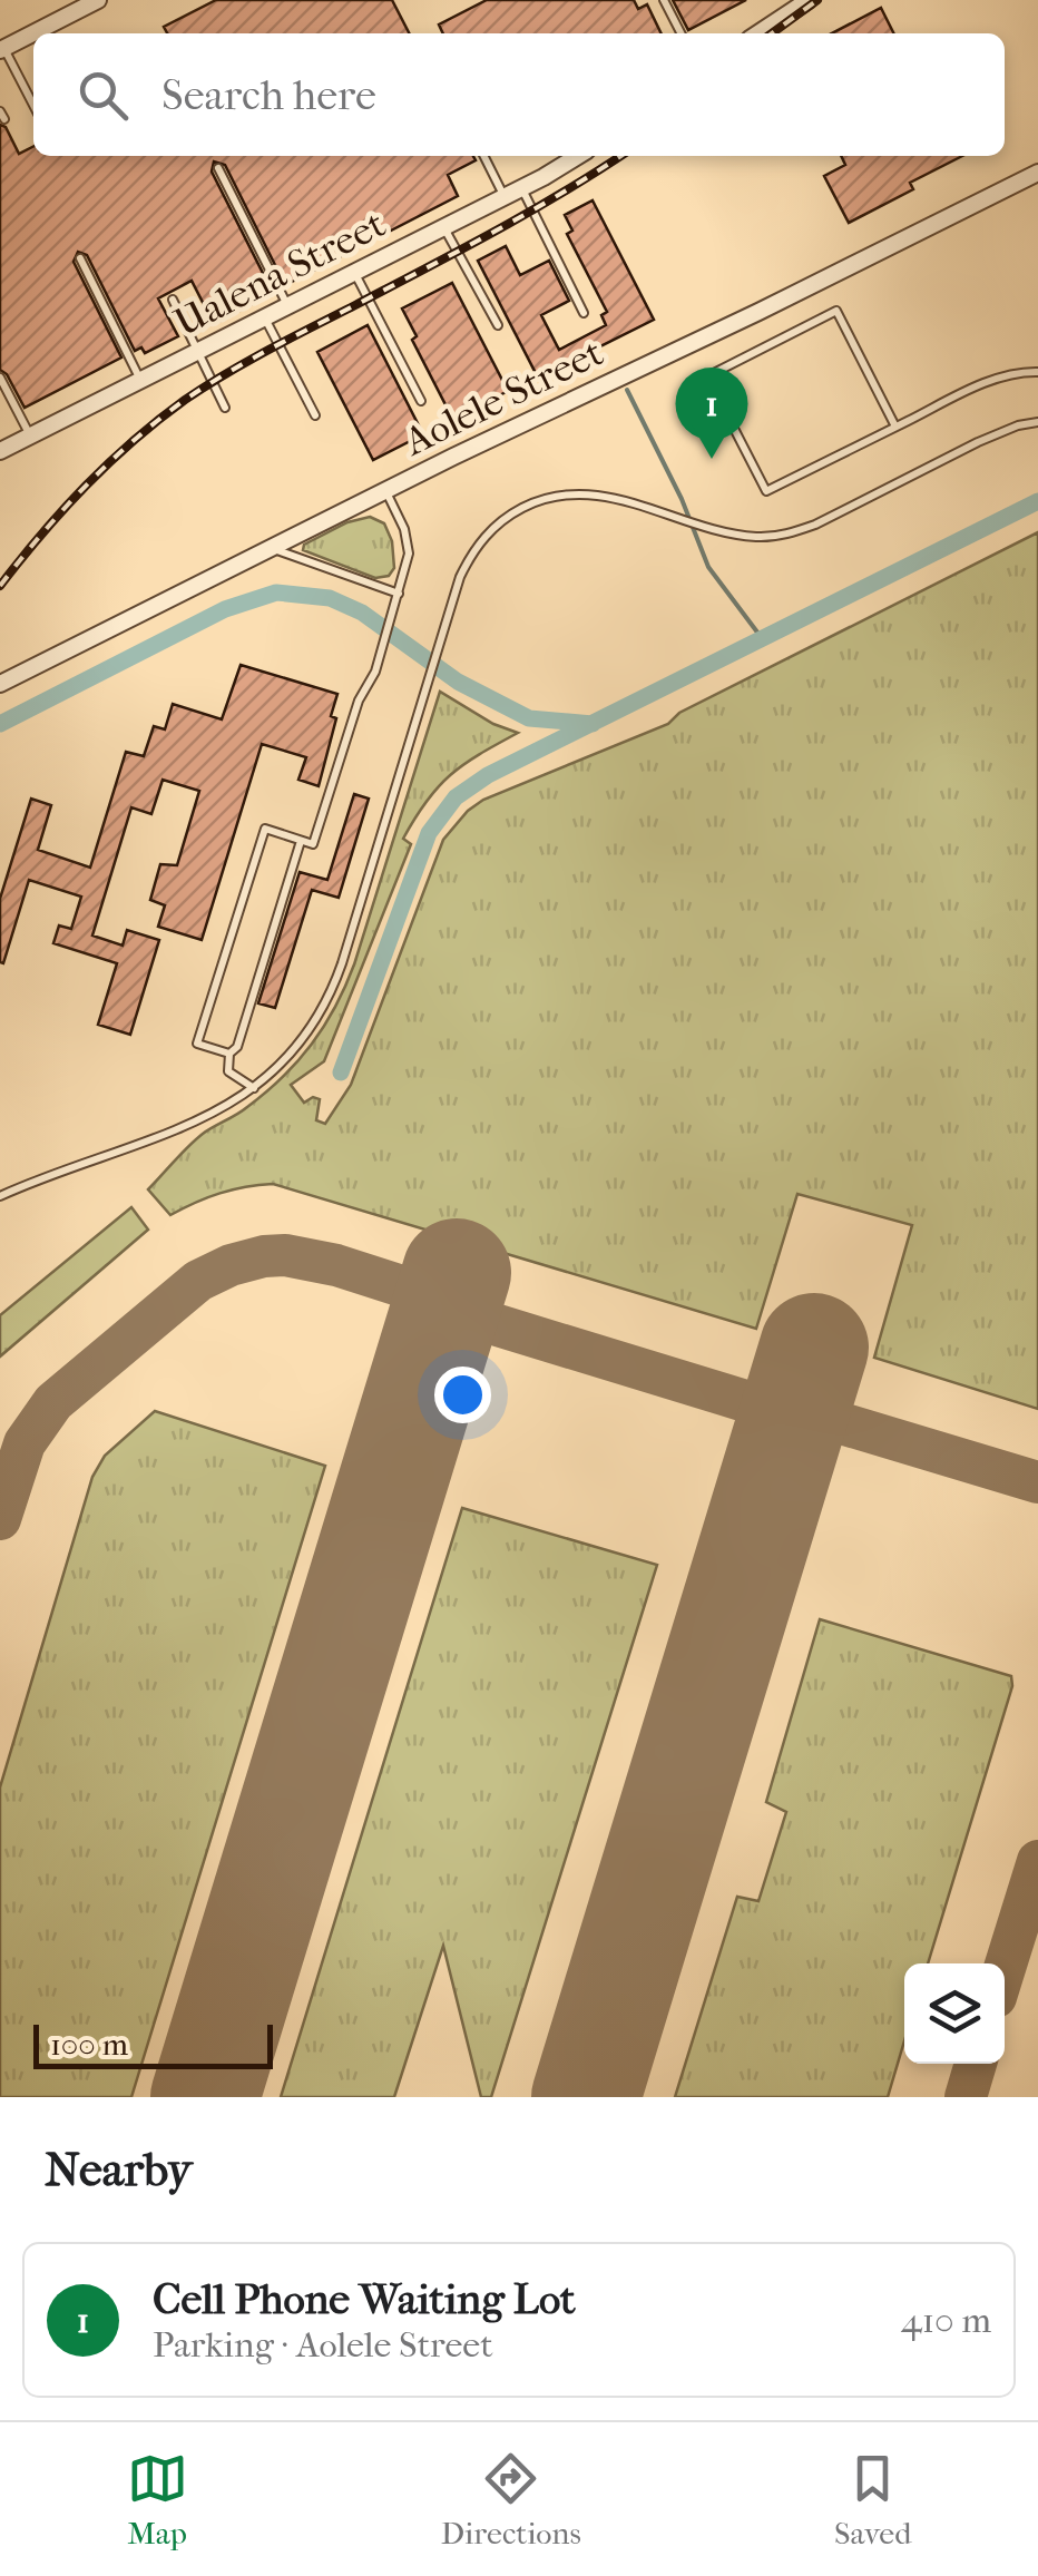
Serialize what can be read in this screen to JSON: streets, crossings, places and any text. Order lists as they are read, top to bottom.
{
  "streets": {
    "street": ["Ualena Street", "Aolele Street"]
  },
  "scale_bar": "100 m",
  "page": {
    "search": "Search here",
    "pins": "1",
    "scale": "100 m",
    "heading": "Nearby",
    "list": [
      {
        "mark": "1",
        "name": "Cell Phone Waiting Lot",
        "note": "Parking · Aolele Street",
        "value": "410 m"
      }
    ],
    "nav": ["Map", "Directions", "Saved"]
  }
}
